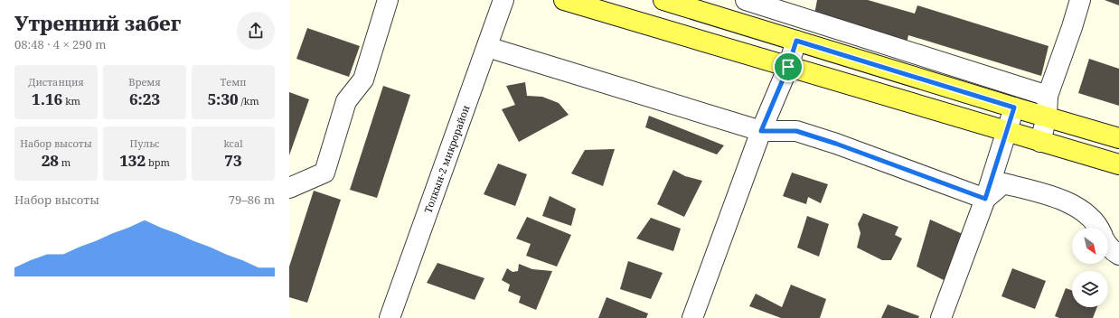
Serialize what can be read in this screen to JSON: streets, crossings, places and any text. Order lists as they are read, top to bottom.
{
  "streets": {
    "street": ["Толкын-2 микрорайон"]
  },
  "north": "bottom right",
  "page": {
    "heading": ["Утренний забег", "08:48 · 4 × 290 m"],
    "stats": [
      ["Дистанция", "1.16 km"],
      ["Время", "6:23"],
      ["Темп", "5:30 /km"],
      ["Набор высоты", "28 m"],
      ["Пульс", "132 bpm"],
      ["kcal", "73"]
    ],
    "chart": ["Набор высоты", "79–86 m"]
  }
}
